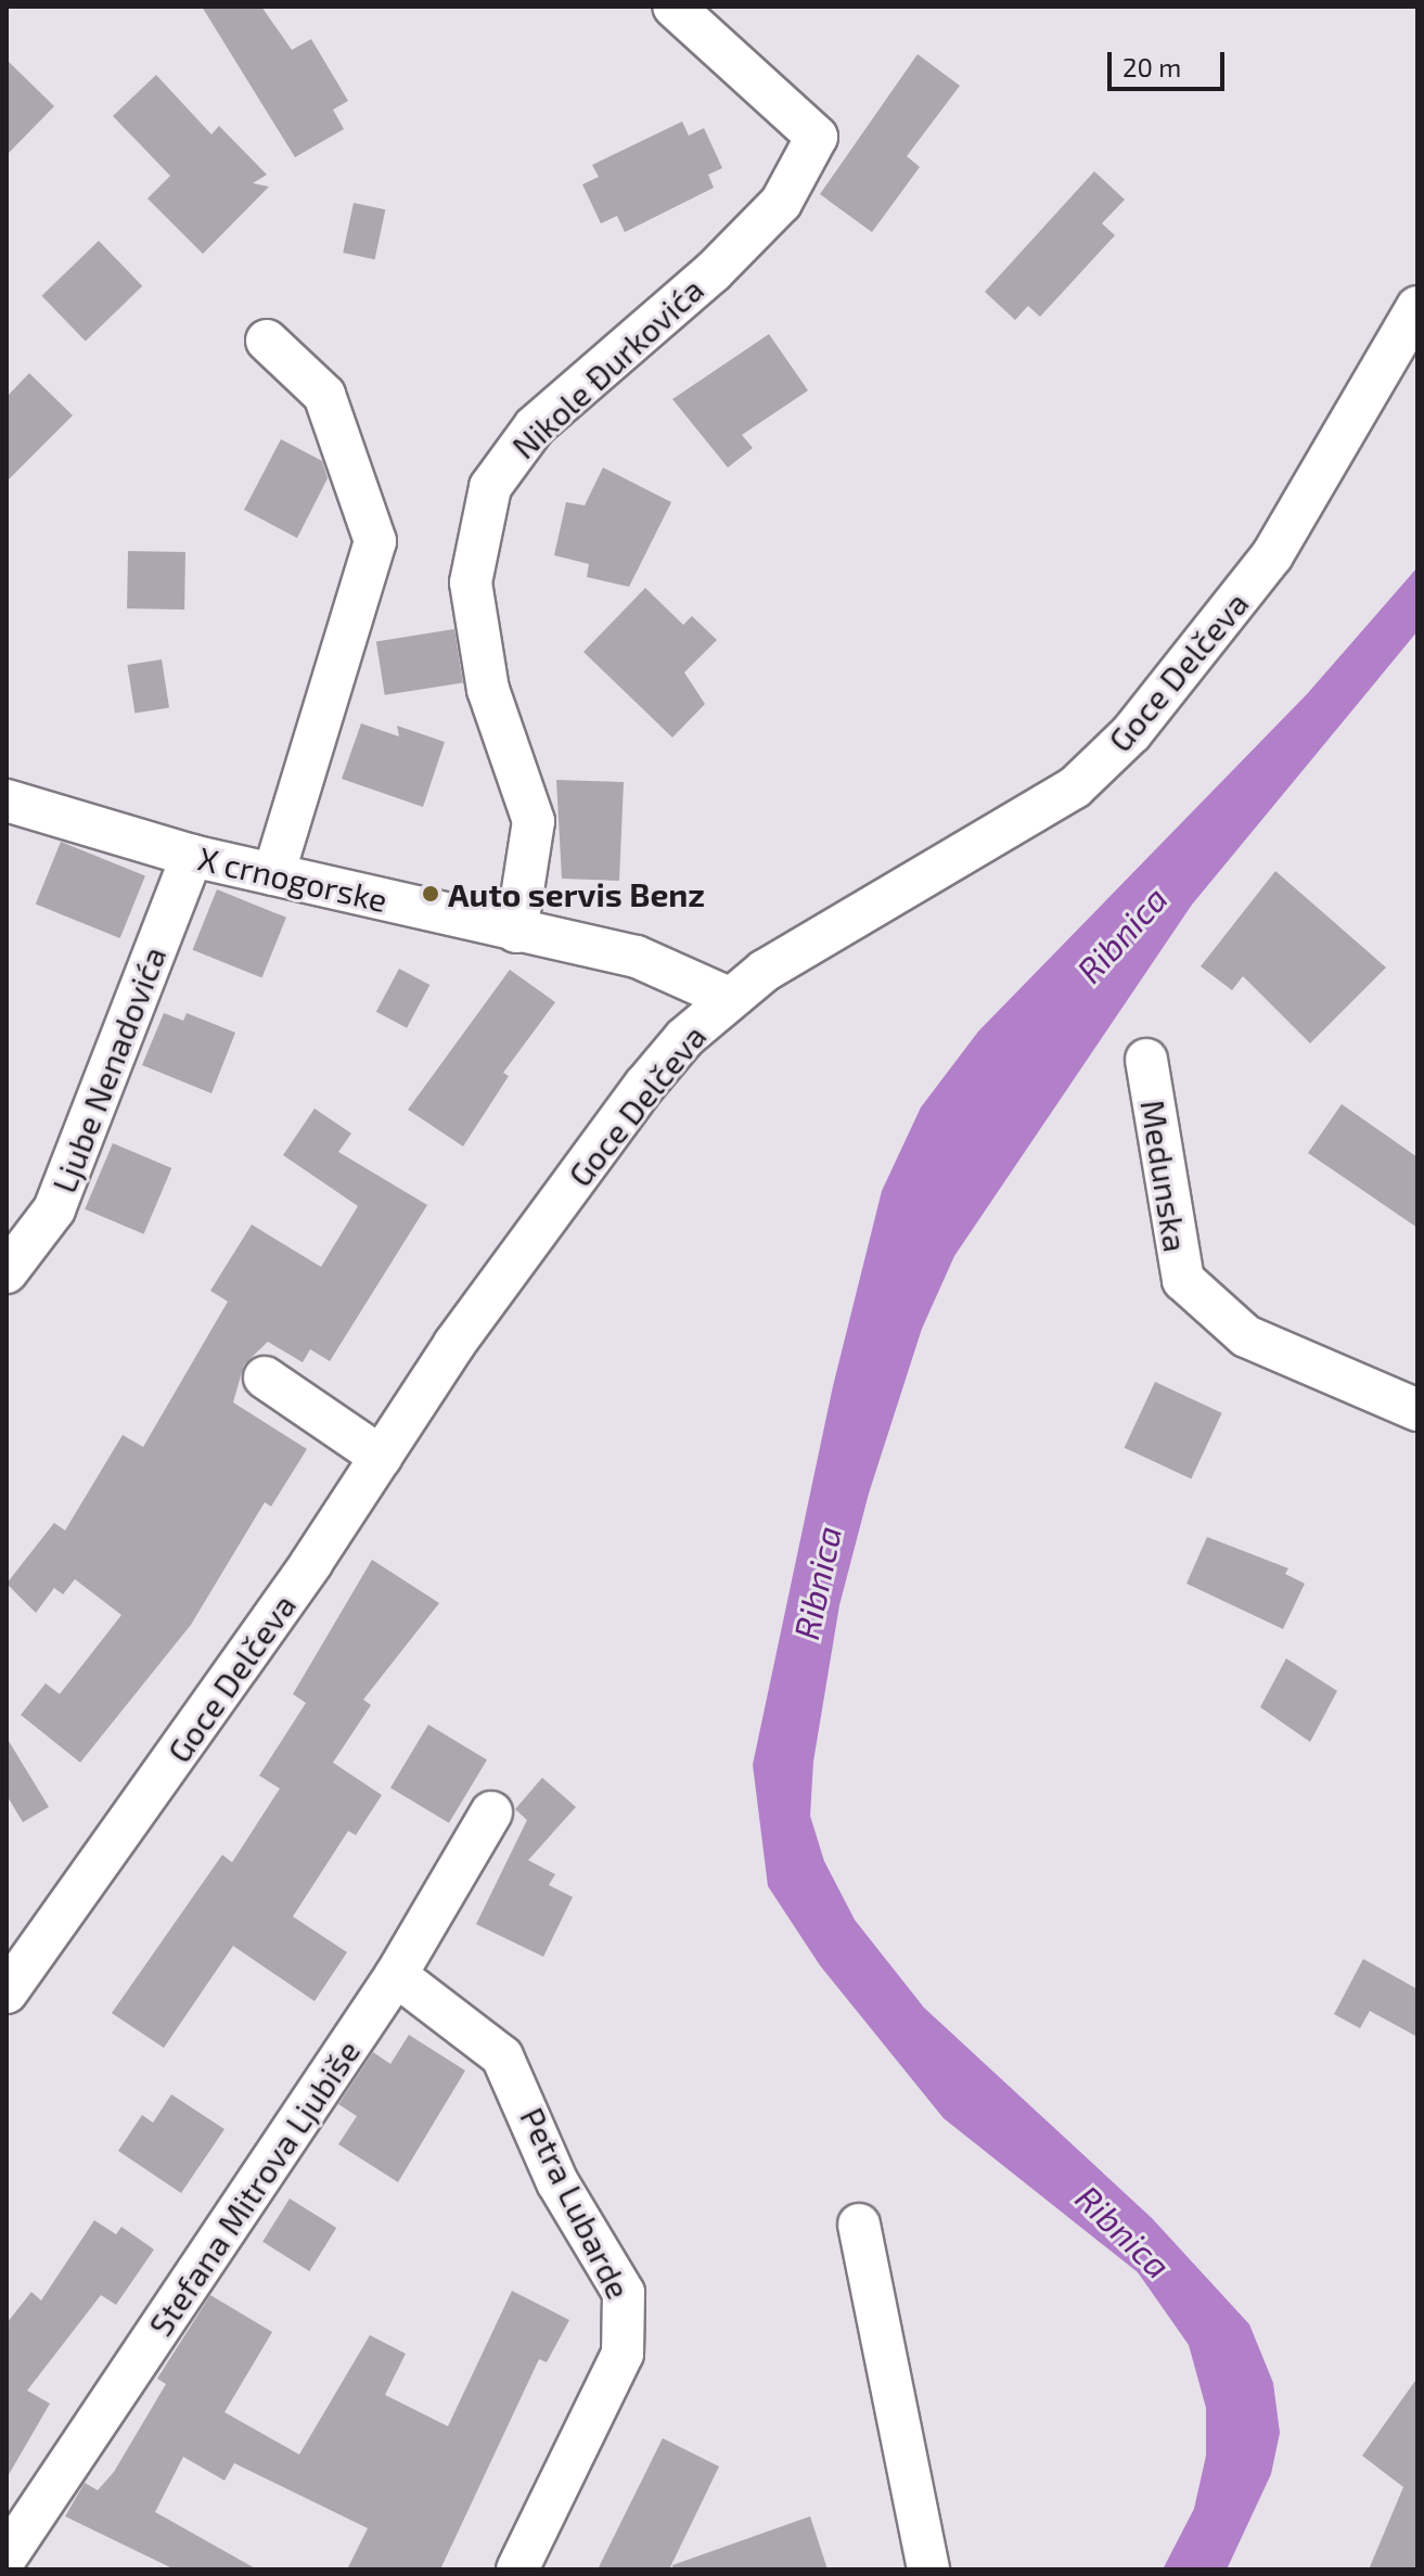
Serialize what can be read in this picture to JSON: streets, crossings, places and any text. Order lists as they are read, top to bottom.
{
  "streets": {
    "street": [
      "Nikole Đurkovića",
      "Goce Delčeva",
      "X crnogorske",
      "Ljube Nenadovića",
      "Medunska",
      "Stefana Mitrova Ljubiše",
      "Petra Lubarde"
    ]
  },
  "crossings": [
    ["Nikole Đurkovića", "X crnogorske"],
    ["Goce Delčeva", "X crnogorske"],
    ["X crnogorske", "Ljube Nenadovića"],
    ["Stefana Mitrova Ljubiše", "Petra Lubarde"]
  ],
  "water": ["Ribnica"],
  "places": ["Auto servis Benz"],
  "scale_bar": "20 m"
}
